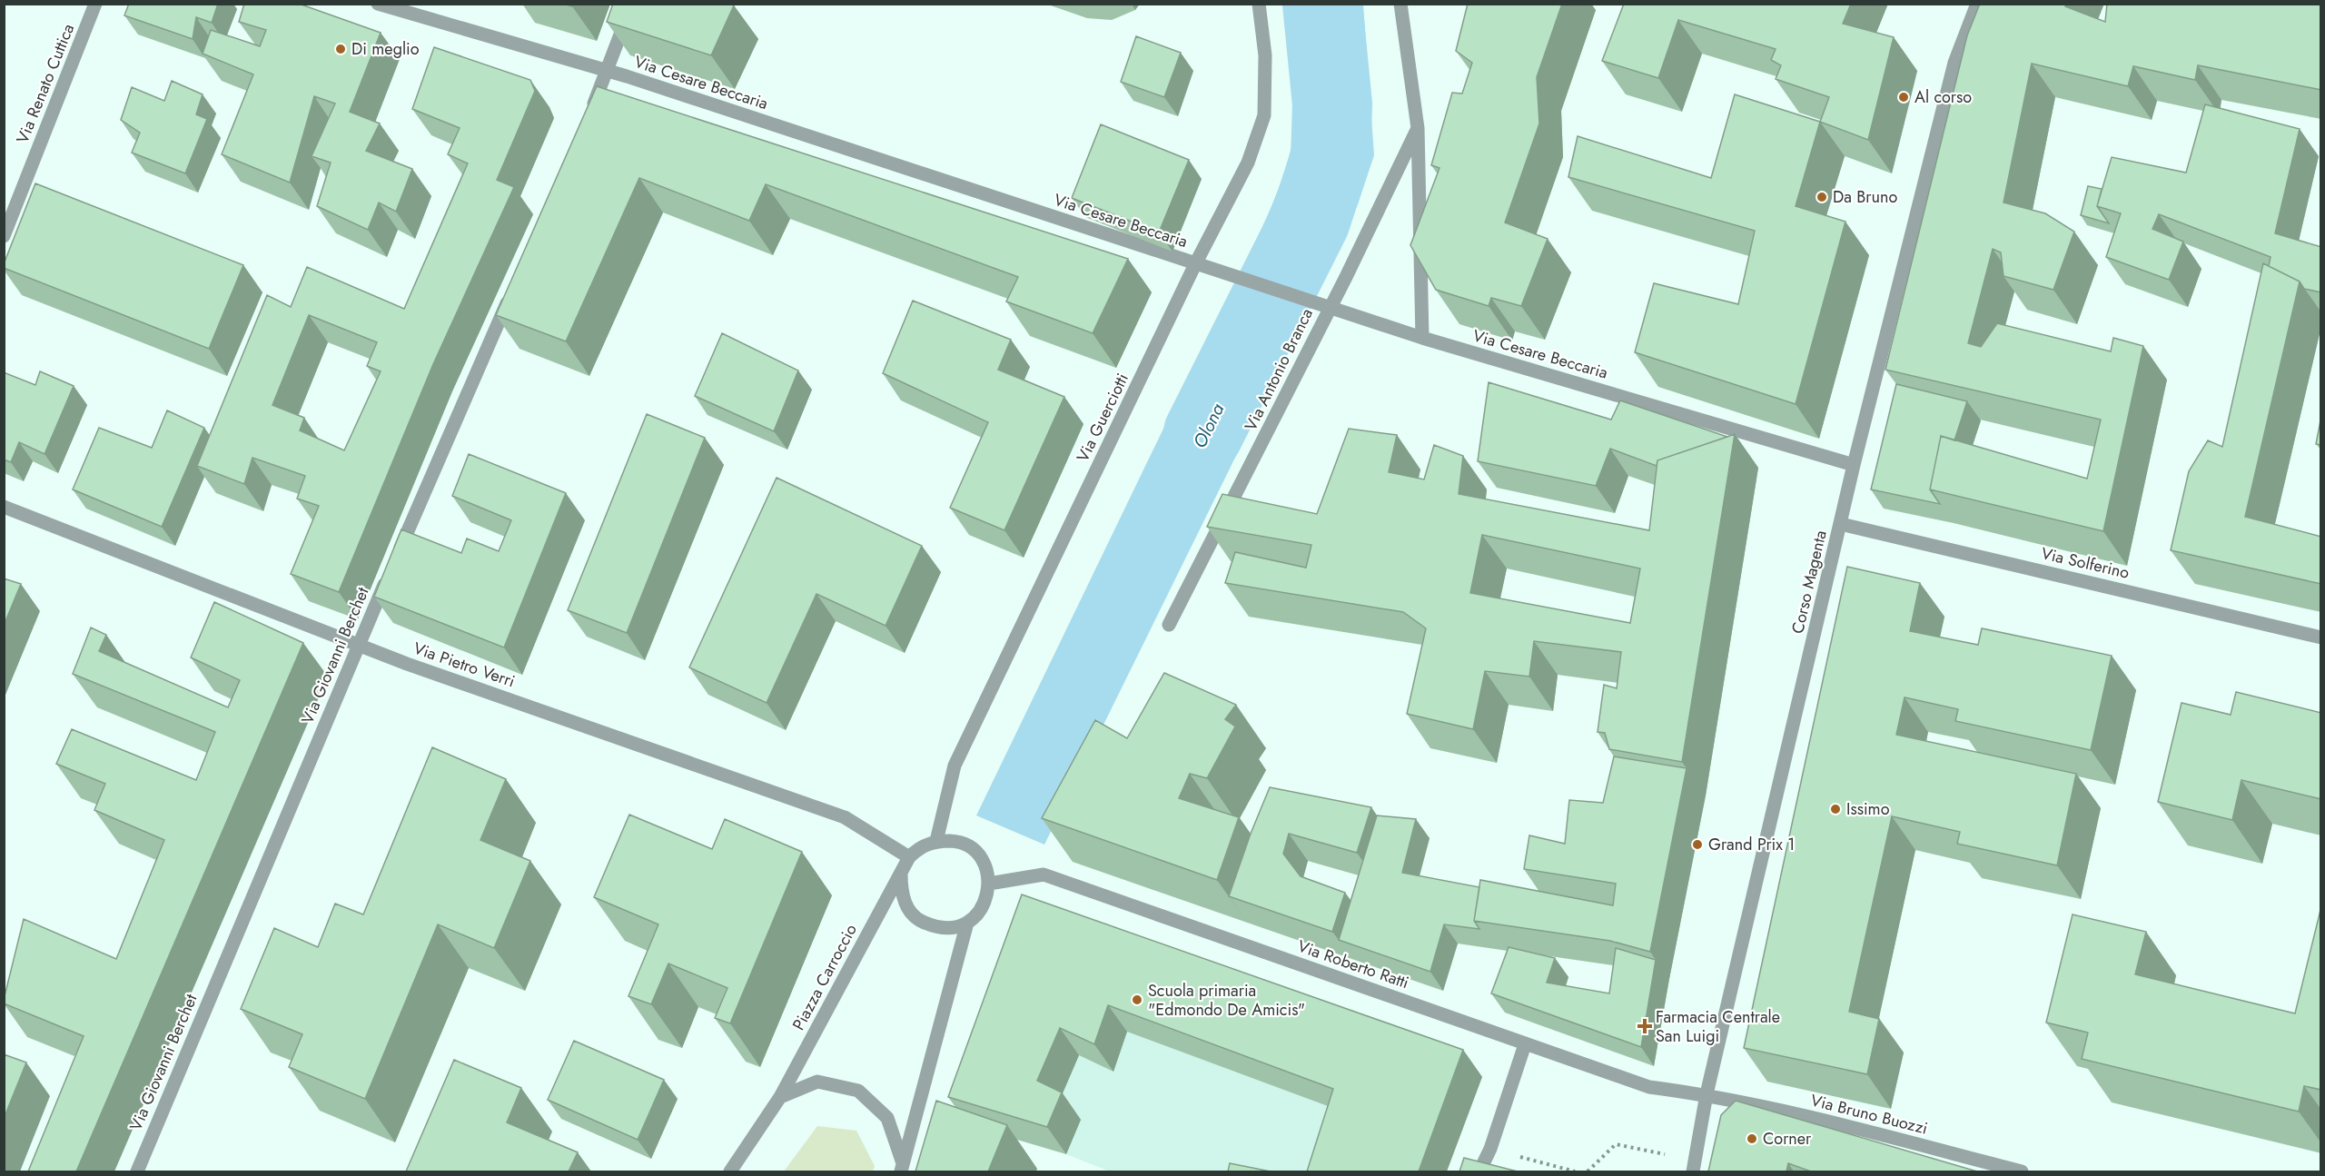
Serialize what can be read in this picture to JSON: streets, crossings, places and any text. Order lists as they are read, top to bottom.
{
  "streets": {
    "street": [
      "Via Cesare Beccaria",
      "Via Renato Cuttica",
      "Via Antonio Branca",
      "Via Guerciotti",
      "Via Solferino",
      "Corso Magenta",
      "Via Giovanni Berchet",
      "Via Pietro Verri",
      "Via Roberto Ratti",
      "Piazza Carroccio",
      "Via Bruno Buozzi"
    ]
  },
  "crossings": [
    ["Via Cesare Beccaria", "Via Antonio Branca"],
    ["Via Cesare Beccaria", "Via Guerciotti"],
    ["Via Cesare Beccaria", "Corso Magenta"],
    ["Via Guerciotti", "Via Pietro Verri"],
    ["Via Guerciotti", "Via Roberto Ratti"],
    ["Via Guerciotti", "Piazza Carroccio"],
    ["Via Solferino", "Corso Magenta"],
    ["Corso Magenta", "Via Roberto Ratti"],
    ["Corso Magenta", "Via Bruno Buozzi"],
    ["Via Giovanni Berchet", "Via Pietro Verri"],
    ["Via Pietro Verri", "Via Roberto Ratti"],
    ["Via Pietro Verri", "Piazza Carroccio"],
    ["Via Roberto Ratti", "Piazza Carroccio"],
    ["Via Roberto Ratti", "Via Bruno Buozzi"]
  ],
  "water": ["Olona"],
  "places": {
    "other": [
      "Di meglio",
      "Al corso",
      "Da Bruno",
      "Issimo",
      "Grand Prix 1",
      "Scuola primaria \"Edmondo De Amicis\"",
      "Corner"
    ],
    "health": ["Farmacia Centrale San Luigi"]
  }
}
